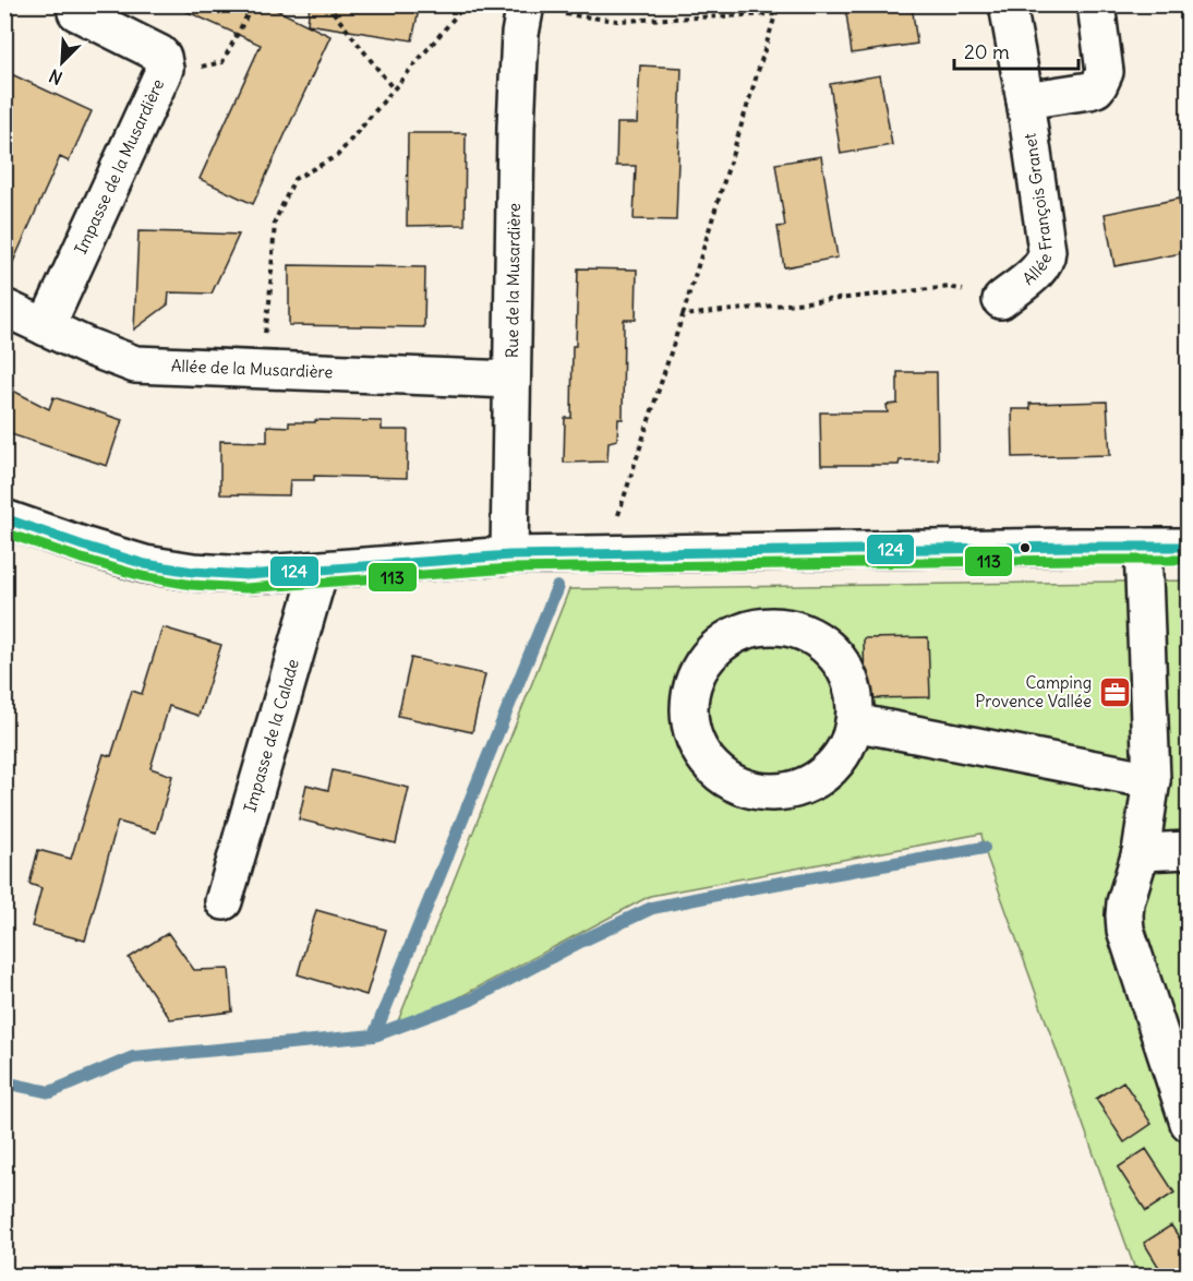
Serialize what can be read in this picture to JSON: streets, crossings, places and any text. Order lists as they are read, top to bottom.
{
  "streets": {
    "street": [
      "Impasse de la Musardière",
      "Allée François Granet",
      "Rue de la Musardière",
      "Allée de la Musardière",
      "Impasse de la Calade"
    ]
  },
  "crossings": [
    ["Impasse de la Musardière", "Allée de la Musardière"],
    ["Rue de la Musardière", "Allée de la Musardière"]
  ],
  "places": {
    "office": ["Camping Provence Vallée"]
  },
  "lines": ["transit line 124", "transit line 113"],
  "scale_bar": "20 m",
  "north": "bottom left"
}
